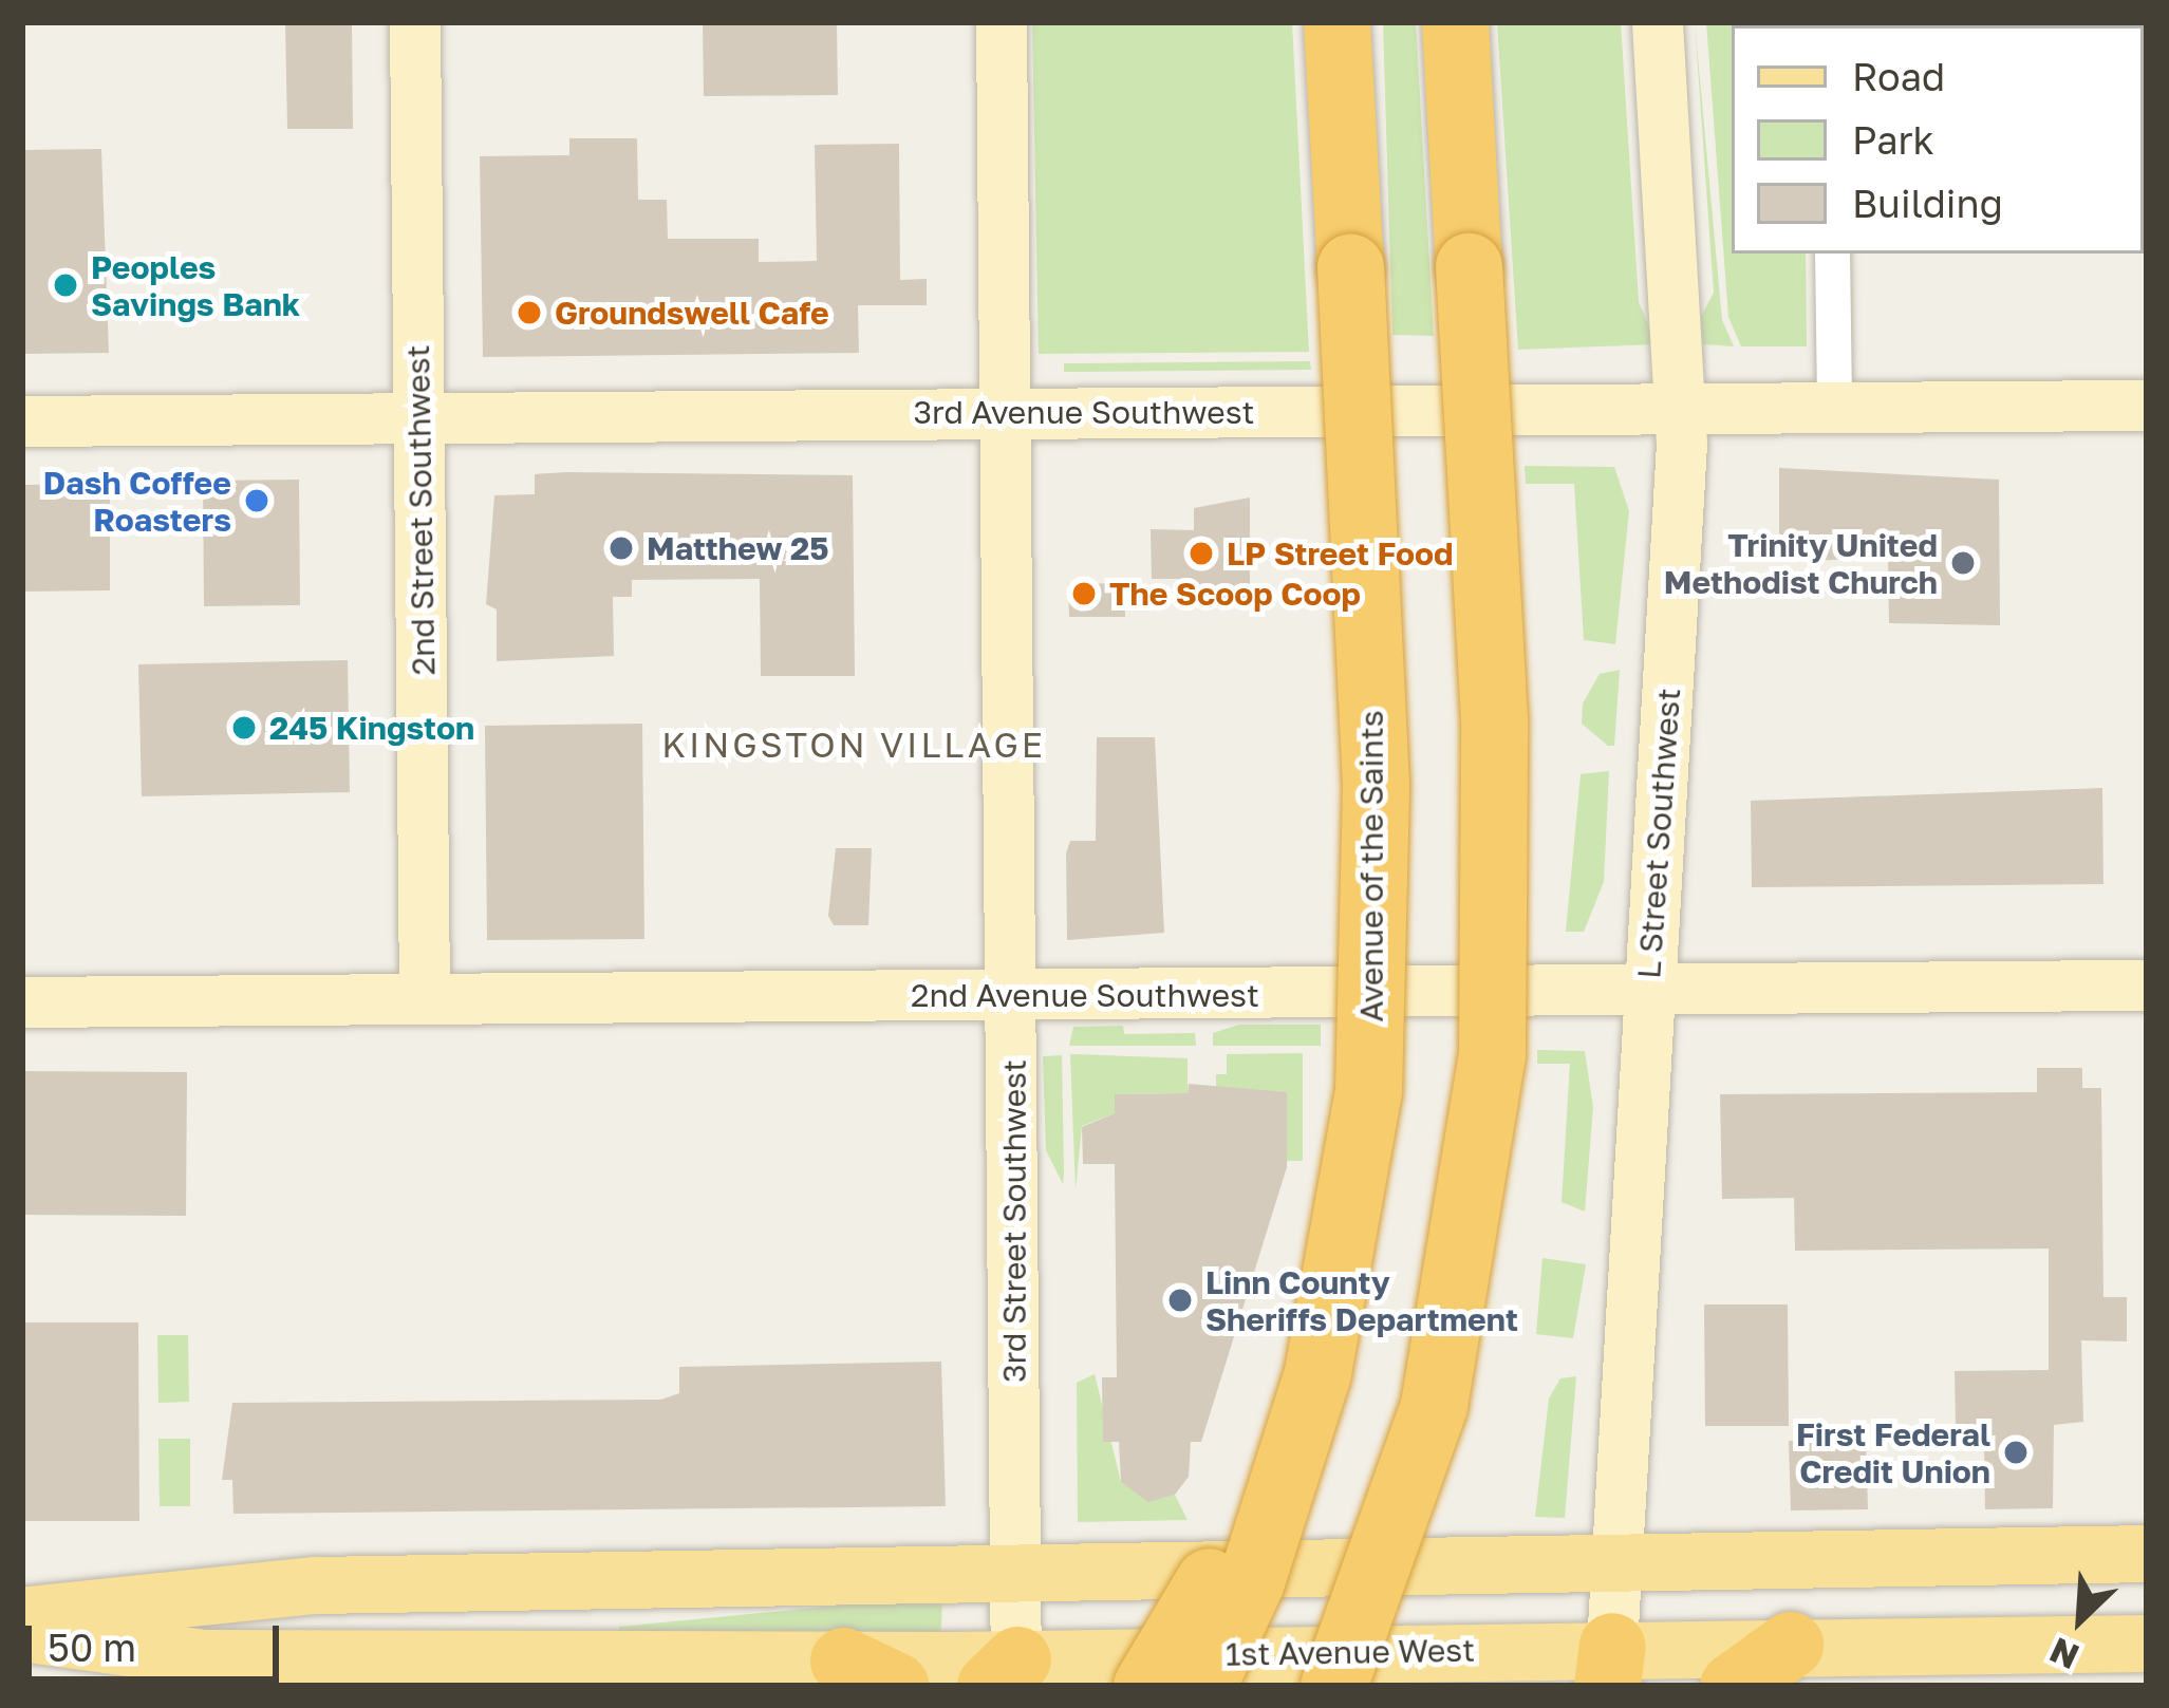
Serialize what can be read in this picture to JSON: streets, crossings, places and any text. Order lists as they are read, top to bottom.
{
  "streets": {
    "highway": ["Avenue of the Saints"],
    "main road": [
      "3rd Avenue Southwest",
      "2nd Street Southwest",
      "L Street Southwest",
      "2nd Avenue Southwest",
      "3rd Street Southwest",
      "1st Avenue West"
    ]
  },
  "crossings": [
    ["3rd Avenue Southwest", "2nd Street Southwest"],
    ["3rd Avenue Southwest", "L Street Southwest"],
    ["3rd Avenue Southwest", "3rd Street Southwest"],
    ["2nd Street Southwest", "2nd Avenue Southwest"],
    ["L Street Southwest", "2nd Avenue Southwest"],
    ["L Street Southwest", "1st Avenue West"],
    ["2nd Avenue Southwest", "3rd Street Southwest"],
    ["3rd Street Southwest", "1st Avenue West"]
  ],
  "districts": ["KINGSTON VILLAGE"],
  "places": [
    "Peoples Savings Bank",
    "Groundswell Cafe",
    "Dash Coffee Roasters",
    "Matthew 25",
    "LP Street Food",
    "Trinity United Methodist Church",
    "The Scoop Coop",
    "245 Kingston",
    "Linn County Sheriffs Department",
    "First Federal Credit Union"
  ],
  "legend": ["Road", "Park", "Building"],
  "scale_bar": "50 m",
  "north": "bottom left"
}
